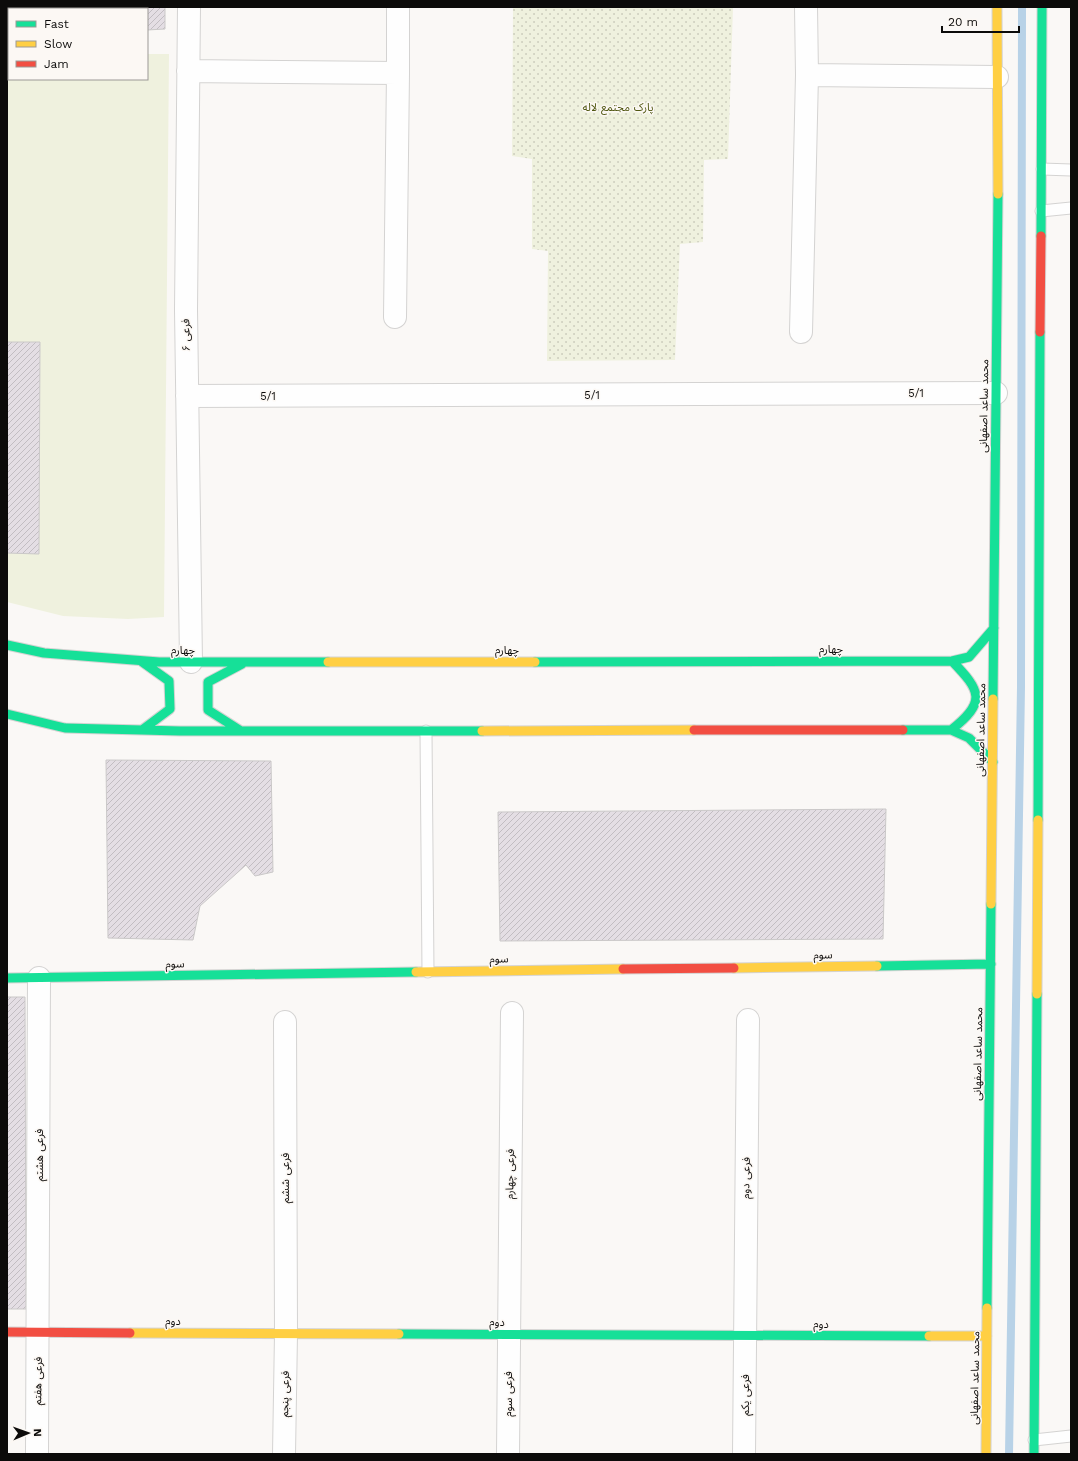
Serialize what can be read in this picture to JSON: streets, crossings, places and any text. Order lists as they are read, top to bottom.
{
  "streets": {
    "street": [
      "فرعی ۶",
      "5/1",
      "محمد ساعد اصفهانی",
      "چهارم",
      "سوم",
      "فرعی هشتم",
      "فرعی چهارم",
      "فرعی ششم",
      "فرعی دوم",
      "دوم",
      "فرعی هفتم",
      "فرعی پنجم",
      "فرعی سوم",
      "فرعی یکم"
    ]
  },
  "crossings": [
    ["فرعی ۶", "5/1"],
    ["فرعی ۶", "چهارم"],
    ["5/1", "محمد ساعد اصفهانی"],
    ["محمد ساعد اصفهانی", "چهارم"],
    ["محمد ساعد اصفهانی", "سوم"],
    ["محمد ساعد اصفهانی", "دوم"],
    ["سوم", "فرعی هشتم"],
    ["فرعی هشتم", "دوم"],
    ["فرعی هشتم", "فرعی هفتم"],
    ["فرعی چهارم", "دوم"],
    ["فرعی چهارم", "فرعی سوم"],
    ["فرعی ششم", "دوم"],
    ["فرعی ششم", "فرعی پنجم"],
    ["فرعی دوم", "دوم"],
    ["فرعی دوم", "فرعی یکم"],
    ["دوم", "فرعی هفتم"],
    ["دوم", "فرعی پنجم"],
    ["دوم", "فرعی سوم"],
    ["دوم", "فرعی یکم"]
  ],
  "parks": ["پارک مجتمع لاله"],
  "legend": ["Fast", "Slow", "Jam"],
  "scale_bar": "20 m",
  "north": "right"
}
